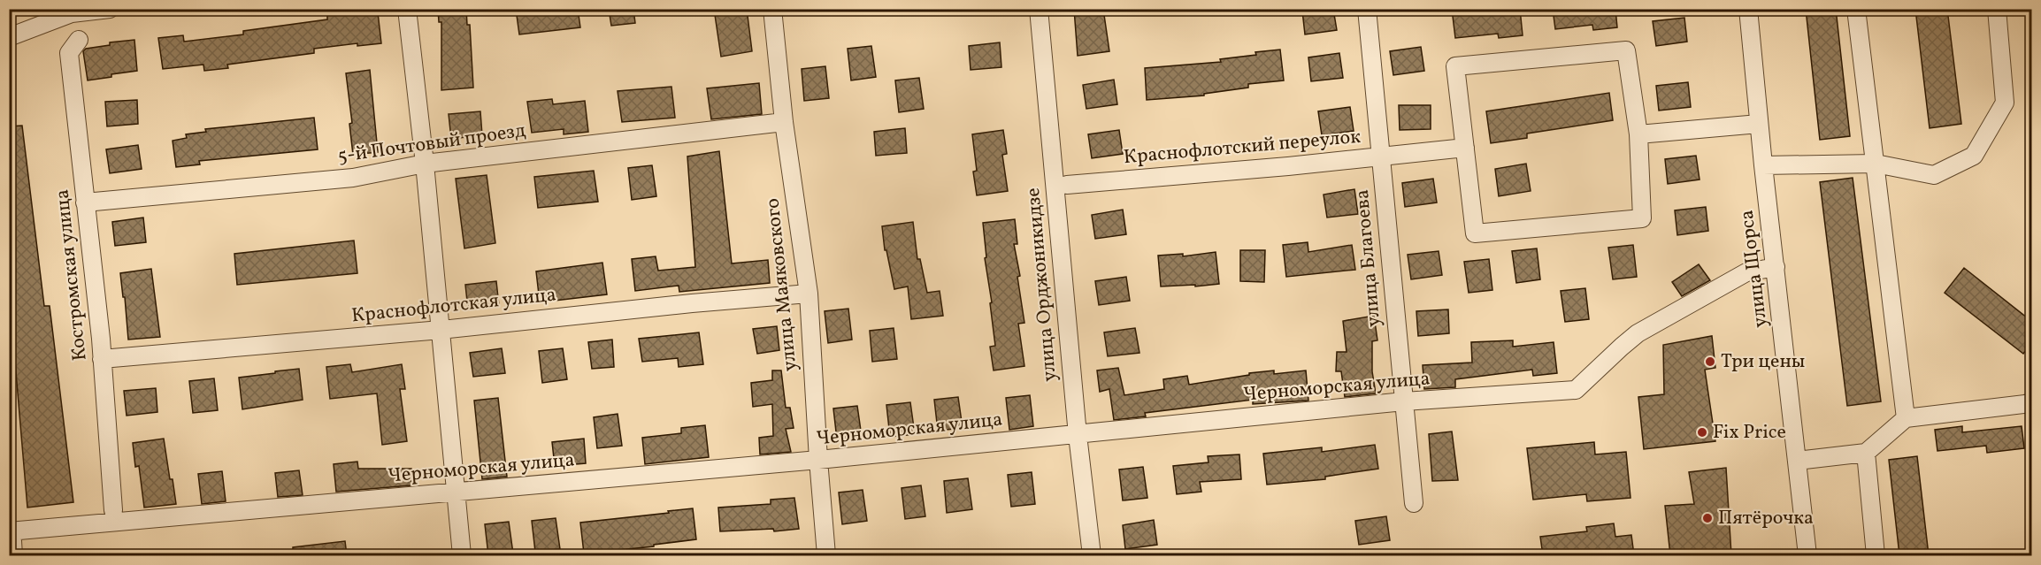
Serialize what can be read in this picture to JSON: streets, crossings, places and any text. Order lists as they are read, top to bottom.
{
  "streets": {
    "street": [
      "5-й Почтовый проезд",
      "Краснофлотский переулок",
      "улица Благоева",
      "улица Щорса",
      "Костромская улица",
      "улица Маяковского",
      "улица Орджоникидзе",
      "Краснофлотская улица",
      "Черноморская улица"
    ]
  },
  "crossings": [
    ["5-й Почтовый проезд", "Костромская улица"],
    ["5-й Почтовый проезд", "улица Маяковского"],
    ["Краснофлотский переулок", "улица Благоева"],
    ["улица Благоева", "Черноморская улица"],
    ["улица Щорса", "Черноморская улица"],
    ["Костромская улица", "Краснофлотская улица"],
    ["улица Маяковского", "Краснофлотская улица"],
    ["улица Маяковского", "Черноморская улица"],
    ["улица Орджоникидзе", "Черноморская улица"]
  ],
  "places": ["Три цены", "Fix Price", "Пятёрочка"]
}
